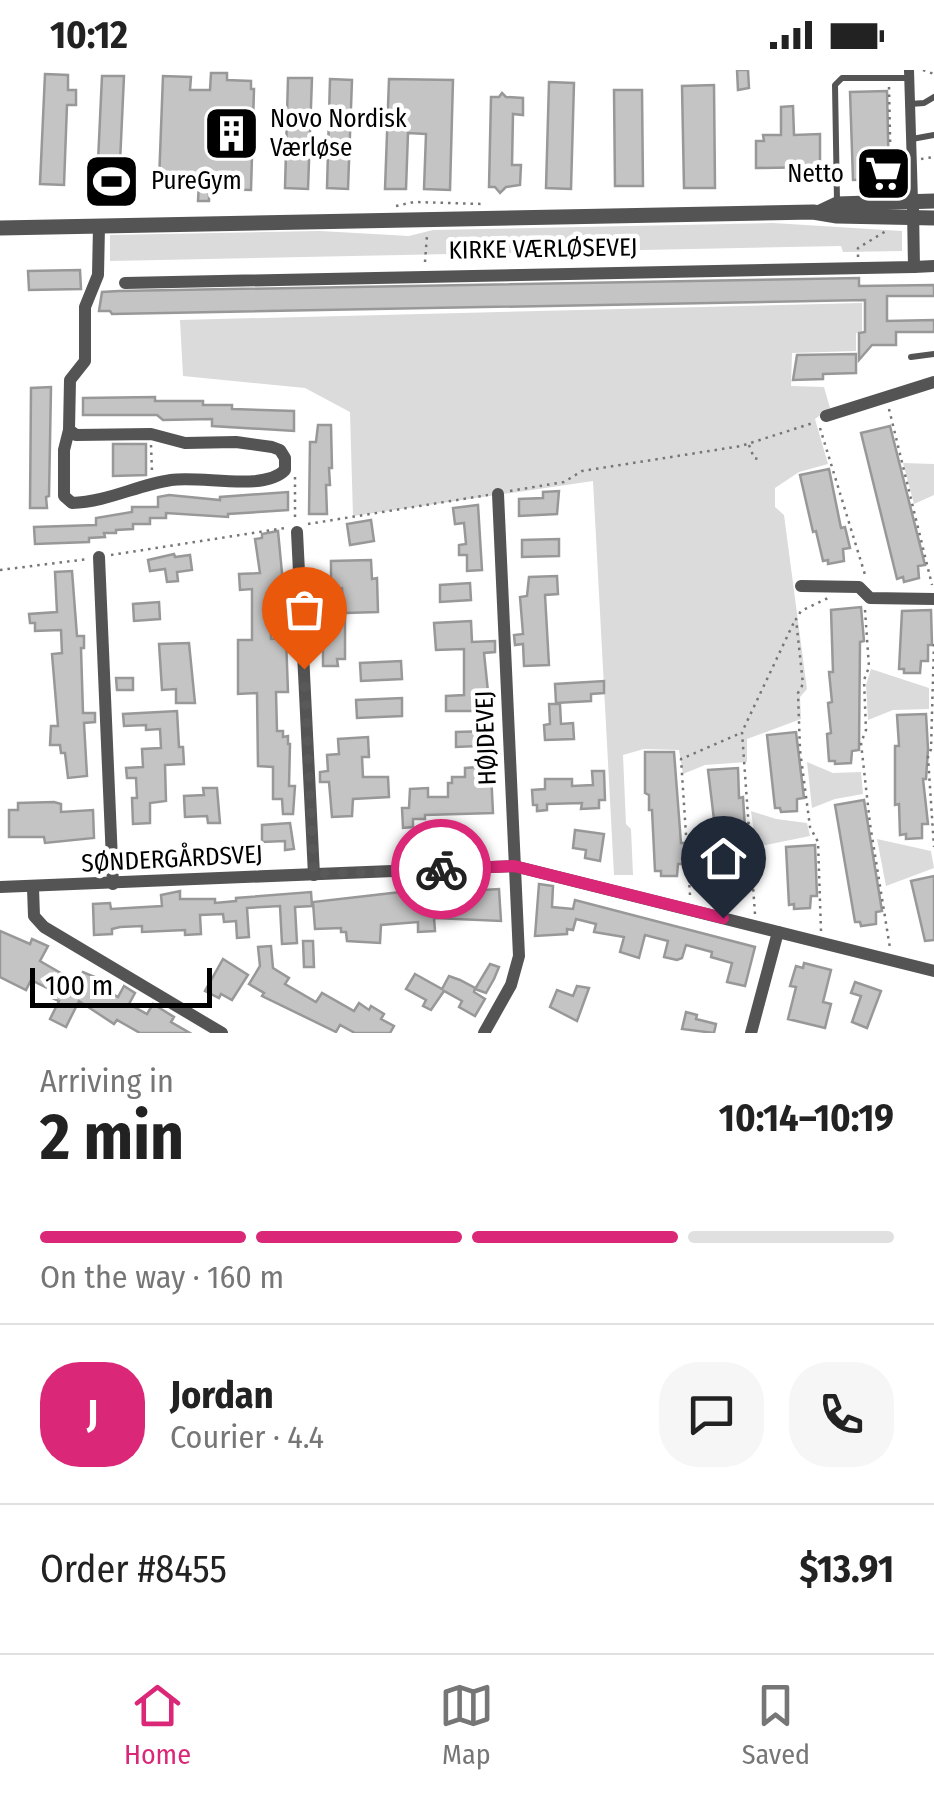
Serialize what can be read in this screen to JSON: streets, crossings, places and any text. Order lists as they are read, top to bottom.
{
  "streets": {
    "street": ["KIRKE VÆRLØSEVEJ", "HØJDEVEJ", "SØNDERGÅRDSVEJ"]
  },
  "crossings": [
    ["HØJDEVEJ", "SØNDERGÅRDSVEJ"]
  ],
  "places": {
    "building": ["Novo Nordisk Værløse"],
    "supermarket": ["Netto"],
    "sports": ["PureGym"]
  },
  "scale_bar": "100 m",
  "page": {
    "status": "10:12",
    "scale": "100 m",
    "heading": ["2 min", "Arriving in", "10:14–10:19"],
    "panel": [
      "Jordan",
      "Courier · 4.4",
      "Order #8455",
      "$13.91"
    ],
    "bar": "On the way · 160 m",
    "round": "J",
    "tabs": ["Home", "Map", "Saved"]
  }
}
